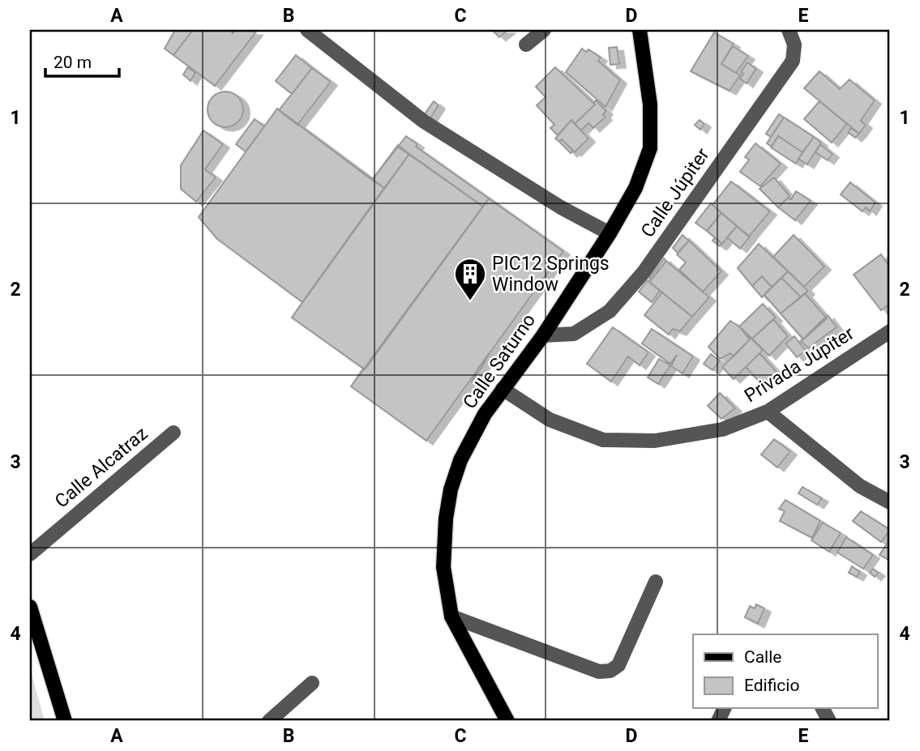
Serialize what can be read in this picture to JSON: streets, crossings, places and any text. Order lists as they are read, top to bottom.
{
  "streets": {
    "main road": ["Calle Saturno"],
    "street": ["Calle Júpiter", "Privada Júpiter", "Calle Alcatraz"]
  },
  "crossings": [
    ["Calle Júpiter", "Calle Saturno"],
    ["Calle Saturno", "Privada Júpiter"]
  ],
  "places": {
    "building": ["PIC12 Springs Window"]
  },
  "legend": ["Calle", "Edificio"],
  "scale_bar": "20 m",
  "grid": {
    "columns": [
      "A",
      "B",
      "C",
      "D",
      "E"
    ],
    "rows": [
      "1",
      "2",
      "3",
      "4"
    ]
  }
}
